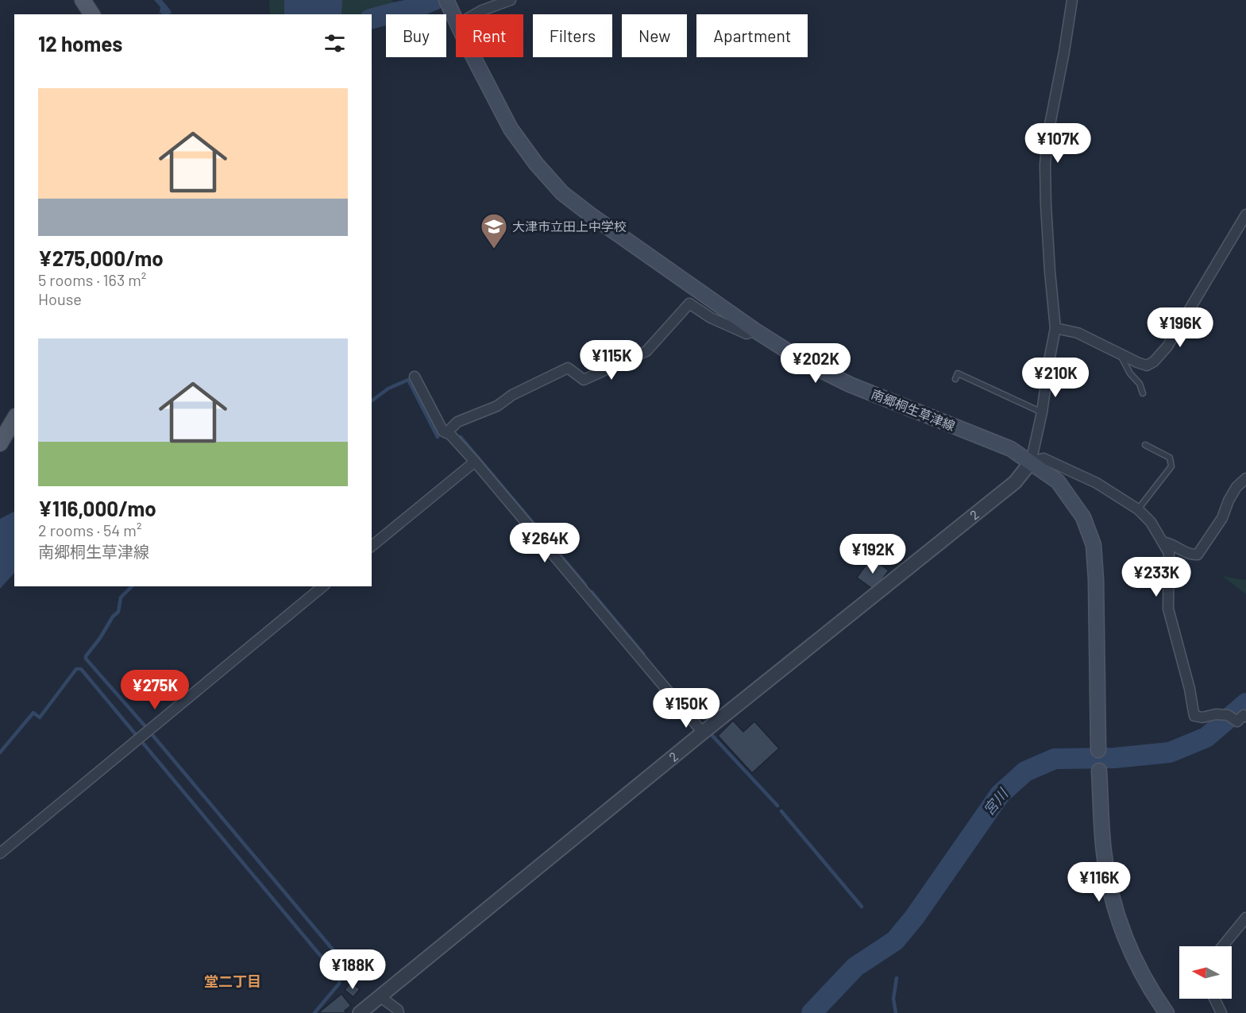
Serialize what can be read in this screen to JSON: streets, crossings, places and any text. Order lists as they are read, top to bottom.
{
  "streets": {
    "main road": ["南郷桐生草津線"],
    "street": ["2"]
  },
  "crossings": [
    ["南郷桐生草津線", "2"]
  ],
  "districts": ["堂二丁目"],
  "water": ["宮川"],
  "places": {
    "school or university": ["大津市立田上中学校"]
  },
  "north": "left",
  "page": {
    "chip": [
      "Buy",
      "Rent",
      "Filters",
      "New",
      "Apartment"
    ],
    "heading": "12 homes",
    "list": [
      {
        "name": "¥275,000/mo",
        "note": "5 rooms · 163 m² · House"
      },
      {
        "name": "¥116,000/mo",
        "note": "2 rooms · 54 m² · 南郷桐生草津線"
      }
    ],
    "price": [
      "¥107K",
      "¥196K",
      "¥115K",
      "¥202K",
      "¥210K",
      "¥264K",
      "¥192K",
      "¥233K",
      "¥275K",
      "¥150K",
      "¥116K",
      "¥188K"
    ]
  }
}
